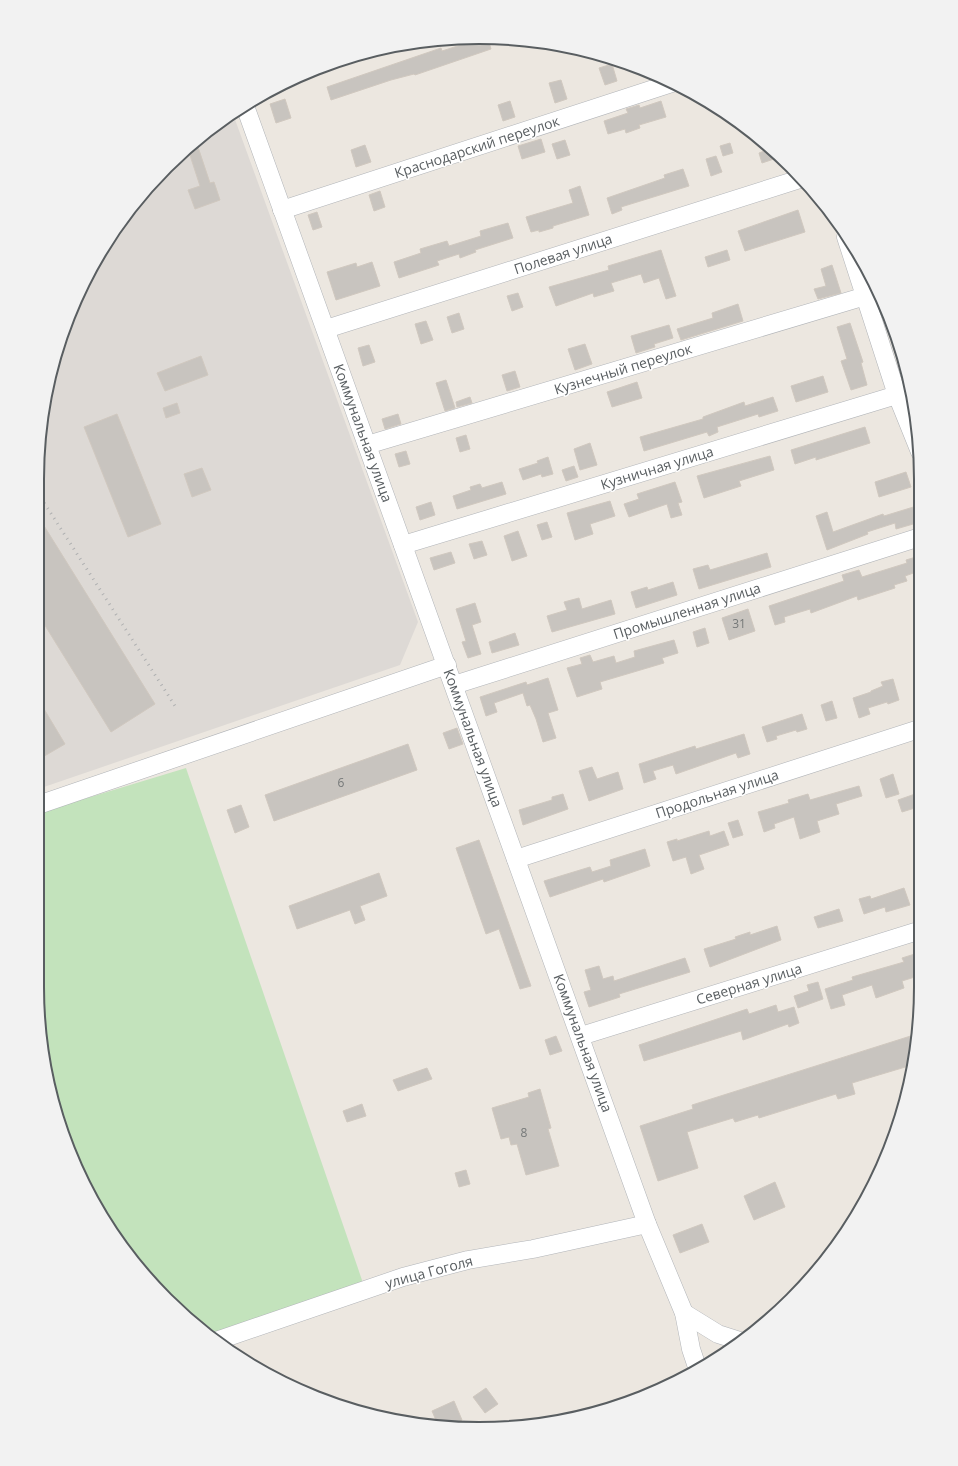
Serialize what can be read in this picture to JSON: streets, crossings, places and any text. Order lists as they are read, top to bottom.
{
  "streets": {
    "street": [
      "Краснодарский переулок",
      "Полевая улица",
      "Кузнечный переулок",
      "Коммунальная улица",
      "Кузничная улица",
      "Промышленная улица",
      "Продольная улица",
      "Северная улица",
      "улица Гоголя"
    ]
  },
  "crossings": [
    ["Краснодарский переулок", "Коммунальная улица"],
    ["Полевая улица", "Коммунальная улица"],
    ["Кузнечный переулок", "Коммунальная улица"],
    ["Коммунальная улица", "Кузничная улица"],
    ["Коммунальная улица", "Промышленная улица"],
    ["Коммунальная улица", "Продольная улица"],
    ["Коммунальная улица", "Северная улица"],
    ["Коммунальная улица", "улица Гоголя"]
  ],
  "house_numbers": ["31", "6", "8"]
}
